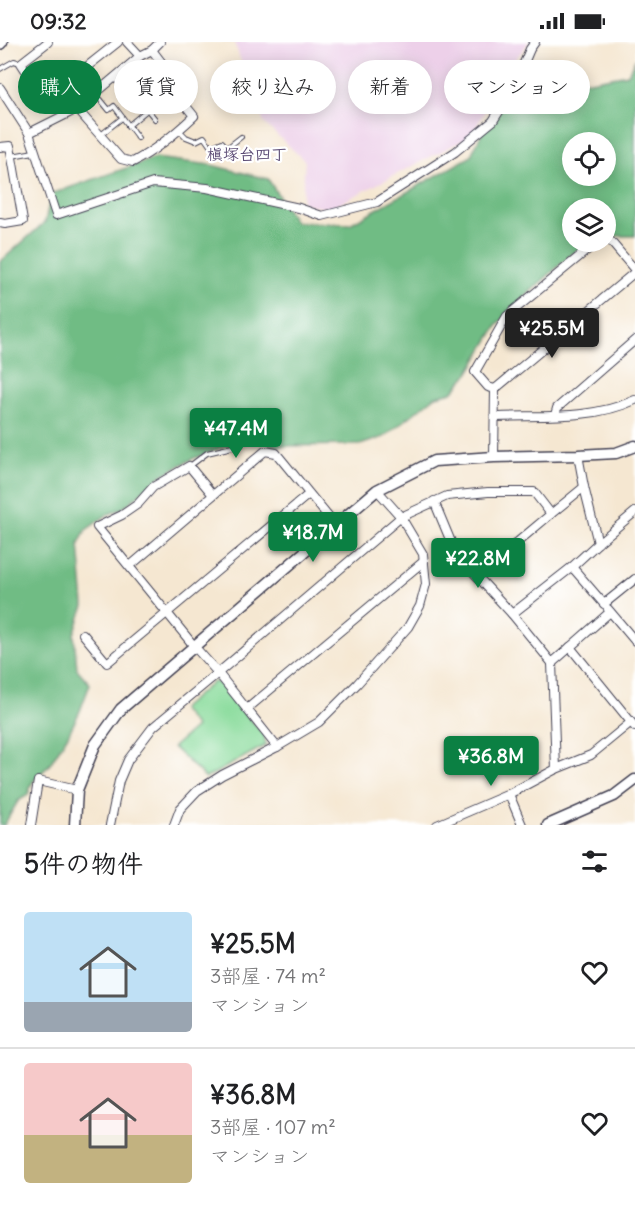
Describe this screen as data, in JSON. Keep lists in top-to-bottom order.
{
  "districts": ["槇塚台四丁"],
  "page": {
    "status": "09:32",
    "chip": [
      "購入",
      "賃貸",
      "絞り込み",
      "新着",
      "マンション"
    ],
    "price": [
      "¥25.5M",
      "¥47.4M",
      "¥18.7M",
      "¥22.8M",
      "¥36.8M"
    ],
    "heading": "5件の物件",
    "list": [
      {
        "name": "¥25.5M",
        "note": "3部屋 · 74 m² · マンション"
      },
      {
        "name": "¥36.8M",
        "note": "3部屋 · 107 m² · マンション"
      }
    ]
  }
}
